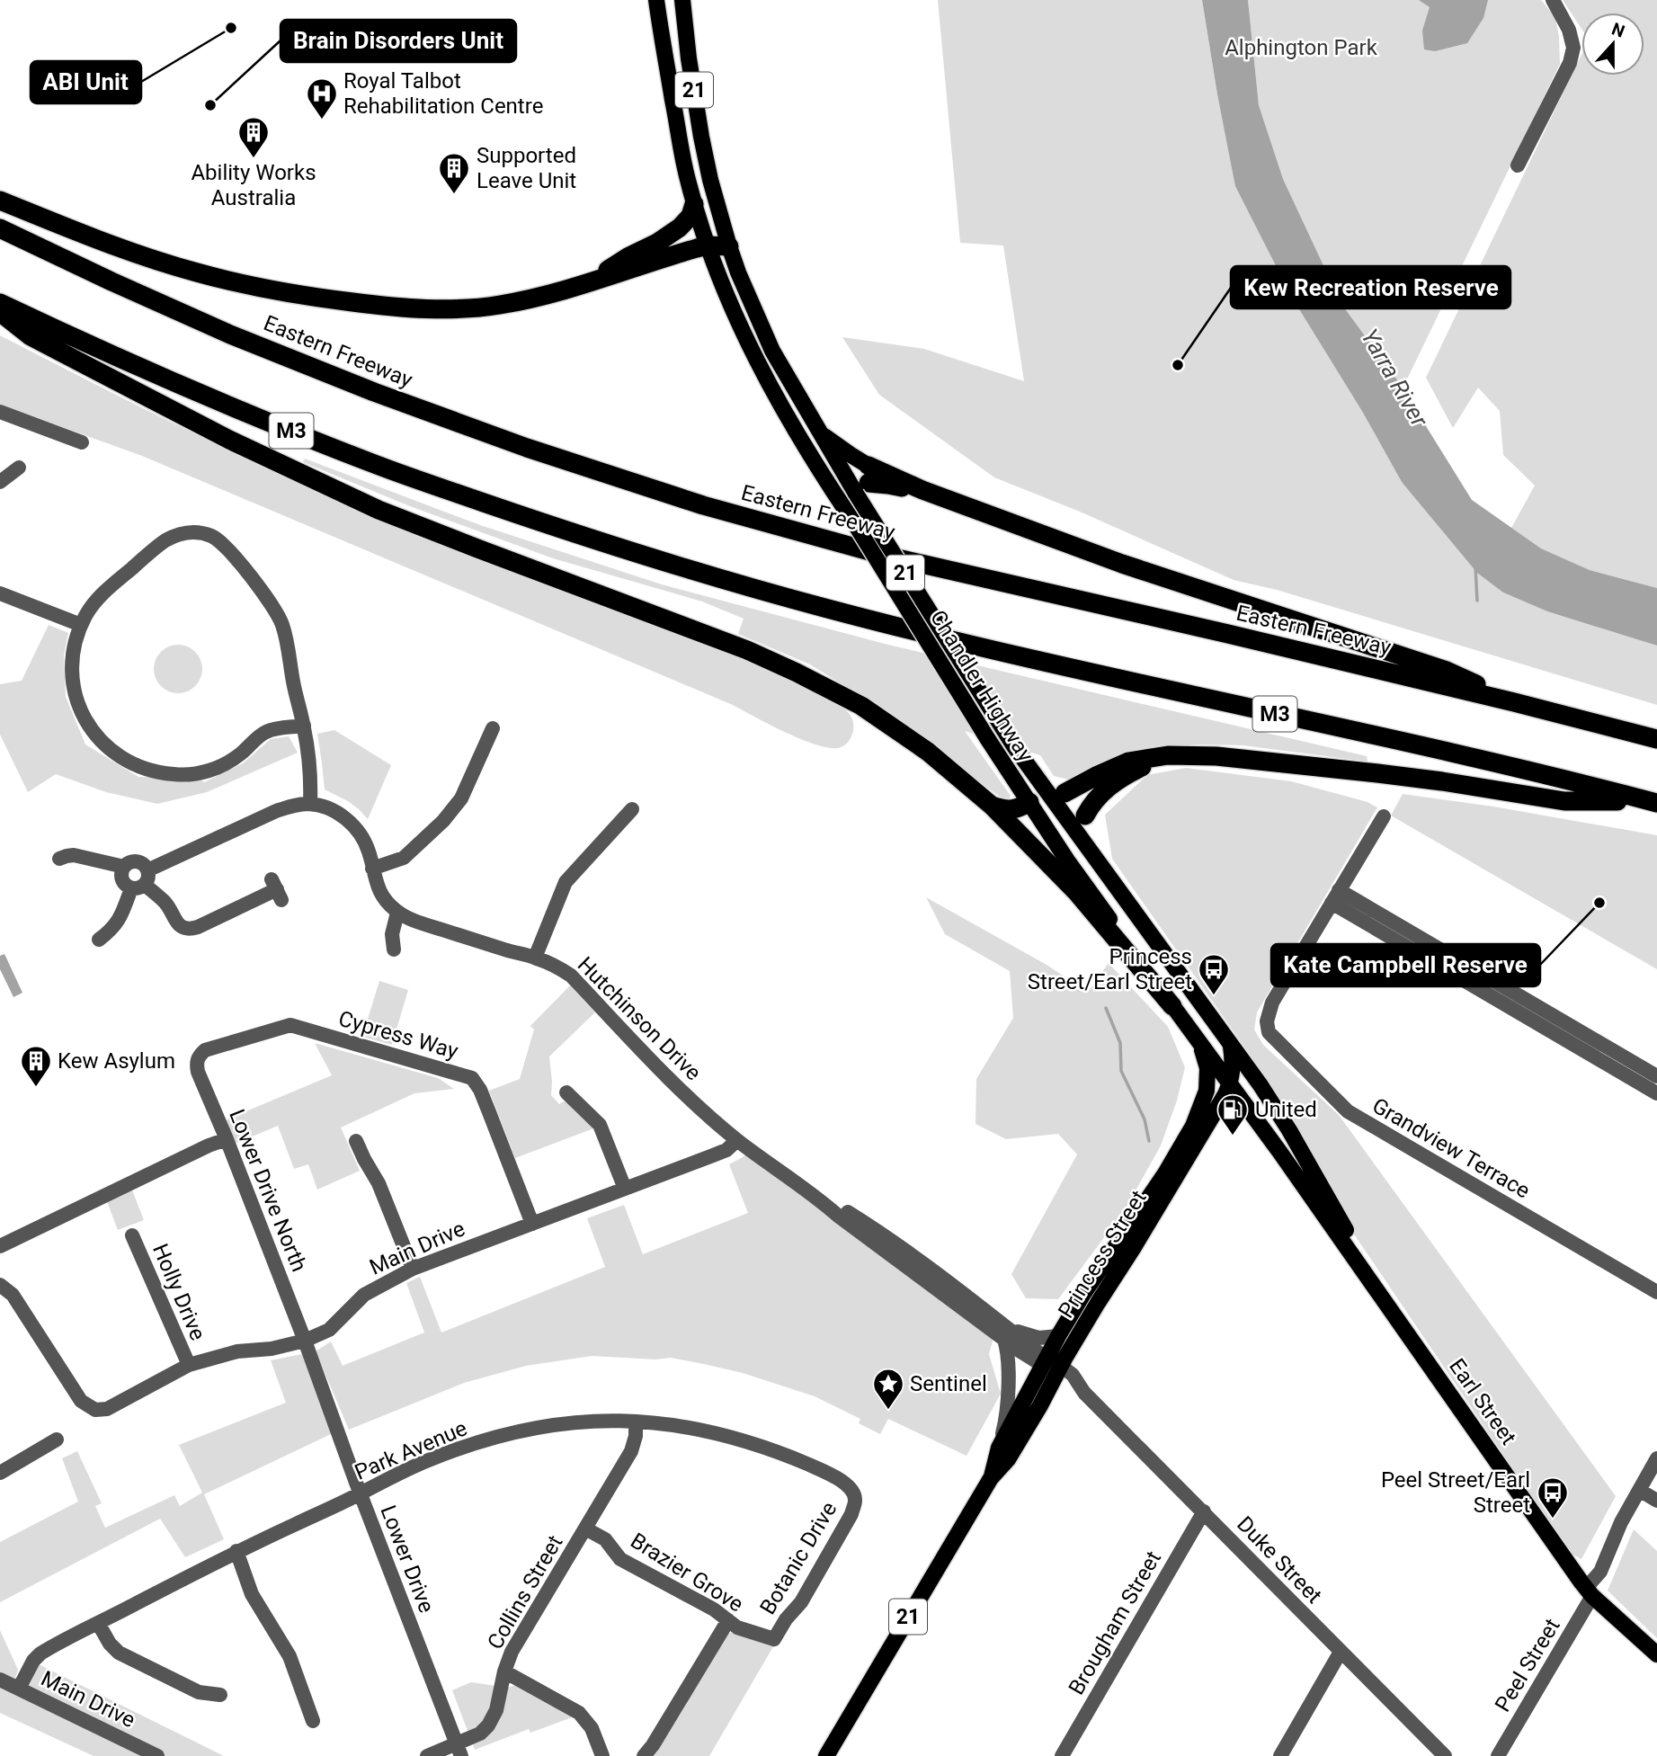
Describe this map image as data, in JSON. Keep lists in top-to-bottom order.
{
  "streets": {
    "highway": ["Eastern Freeway", "M3"],
    "main road": [
      "21",
      "Chandler Highway",
      "Princess Street",
      "Earl Street"
    ],
    "street": [
      "Hutchinson Drive",
      "Cypress Way",
      "Grandview Terrace",
      "Lower Drive North",
      "Main Drive",
      "Holly Drive",
      "Park Avenue",
      "Botanic Drive",
      "Lower Drive",
      "Duke Street",
      "Brazier Grove",
      "Collins Street",
      "Brougham Street",
      "Peel Street"
    ]
  },
  "crossings": [
    ["Chandler Highway", "Princess Street"],
    ["Chandler Highway", "Earl Street"],
    ["Hutchinson Drive", "Main Drive"],
    ["Hutchinson Drive", "Princess Street"],
    ["Cypress Way", "Lower Drive North"],
    ["Cypress Way", "Main Drive"],
    ["Lower Drive North", "Main Drive"],
    ["Lower Drive North", "Lower Drive"],
    ["Main Drive", "Holly Drive"],
    ["Main Drive", "Park Avenue"],
    ["Main Drive", "Lower Drive"],
    ["Princess Street", "Earl Street"],
    ["Princess Street", "Duke Street"],
    ["Earl Street", "Peel Street"],
    ["Park Avenue", "Botanic Drive"],
    ["Park Avenue", "Lower Drive"],
    ["Park Avenue", "Collins Street"],
    ["Botanic Drive", "Brazier Grove"],
    ["Lower Drive", "Collins Street"],
    ["Duke Street", "Brougham Street"],
    ["Brazier Grove", "Collins Street"]
  ],
  "water": ["Yarra River"],
  "parks": ["Alphington Park"],
  "places": {
    "other": [
      "ABI Unit",
      "Brain Disorders Unit",
      "Kew Recreation Reserve",
      "Kate Campbell Reserve"
    ],
    "hospital": ["Royal Talbot Rehabilitation Centre"],
    "building": ["Ability Works Australia", "Supported Leave Unit", "Kew Asylum"],
    "bus stop": ["Princess Street/Earl Street", "Peel Street/Earl Street"],
    "fuel station": ["United"],
    "place": ["Sentinel"]
  },
  "north": "top"
}
